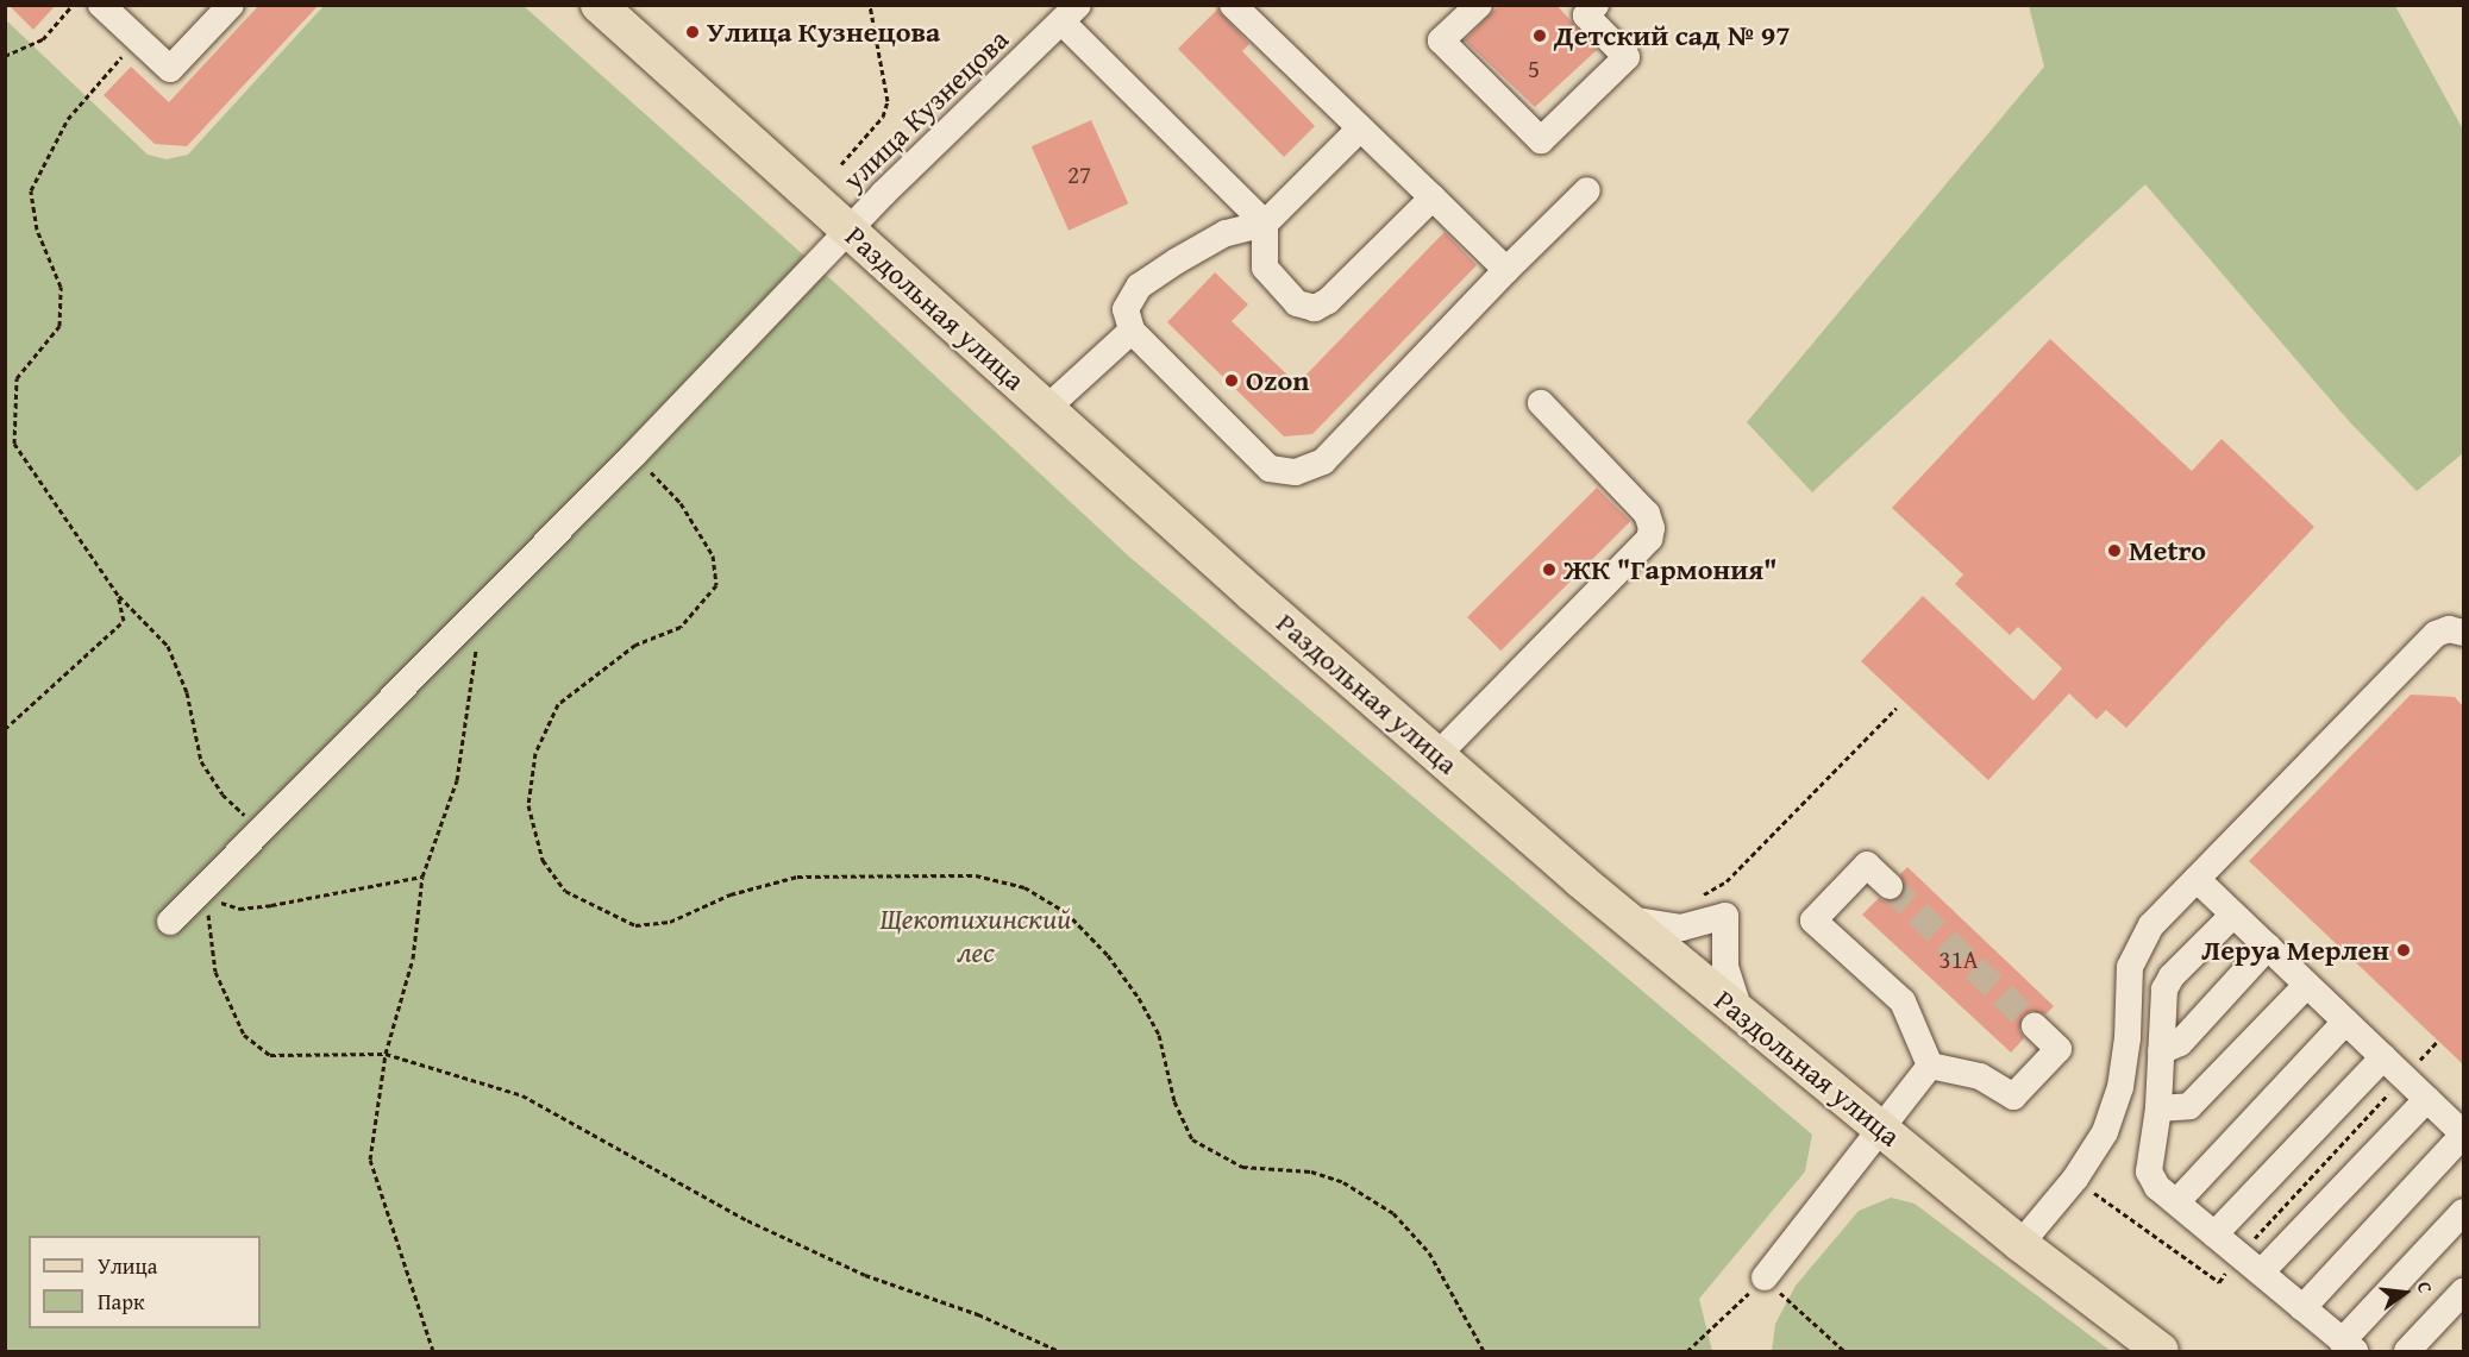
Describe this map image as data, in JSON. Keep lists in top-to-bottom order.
{
  "streets": {
    "main road": ["Раздольная улица"],
    "street": ["улица Кузнецова"]
  },
  "crossings": [
    ["улица Кузнецова", "Раздольная улица"]
  ],
  "parks": ["Щекотихинский лес"],
  "places": [
    "Улица Кузнецова",
    "Детский сад № 97",
    "Ozon",
    "Metro",
    "ЖК \"Гармония\"",
    "Леруа Мерлен"
  ],
  "house_numbers": ["5", "27", "31А"],
  "legend": ["Улица", "Парк"],
  "north": "right"
}
